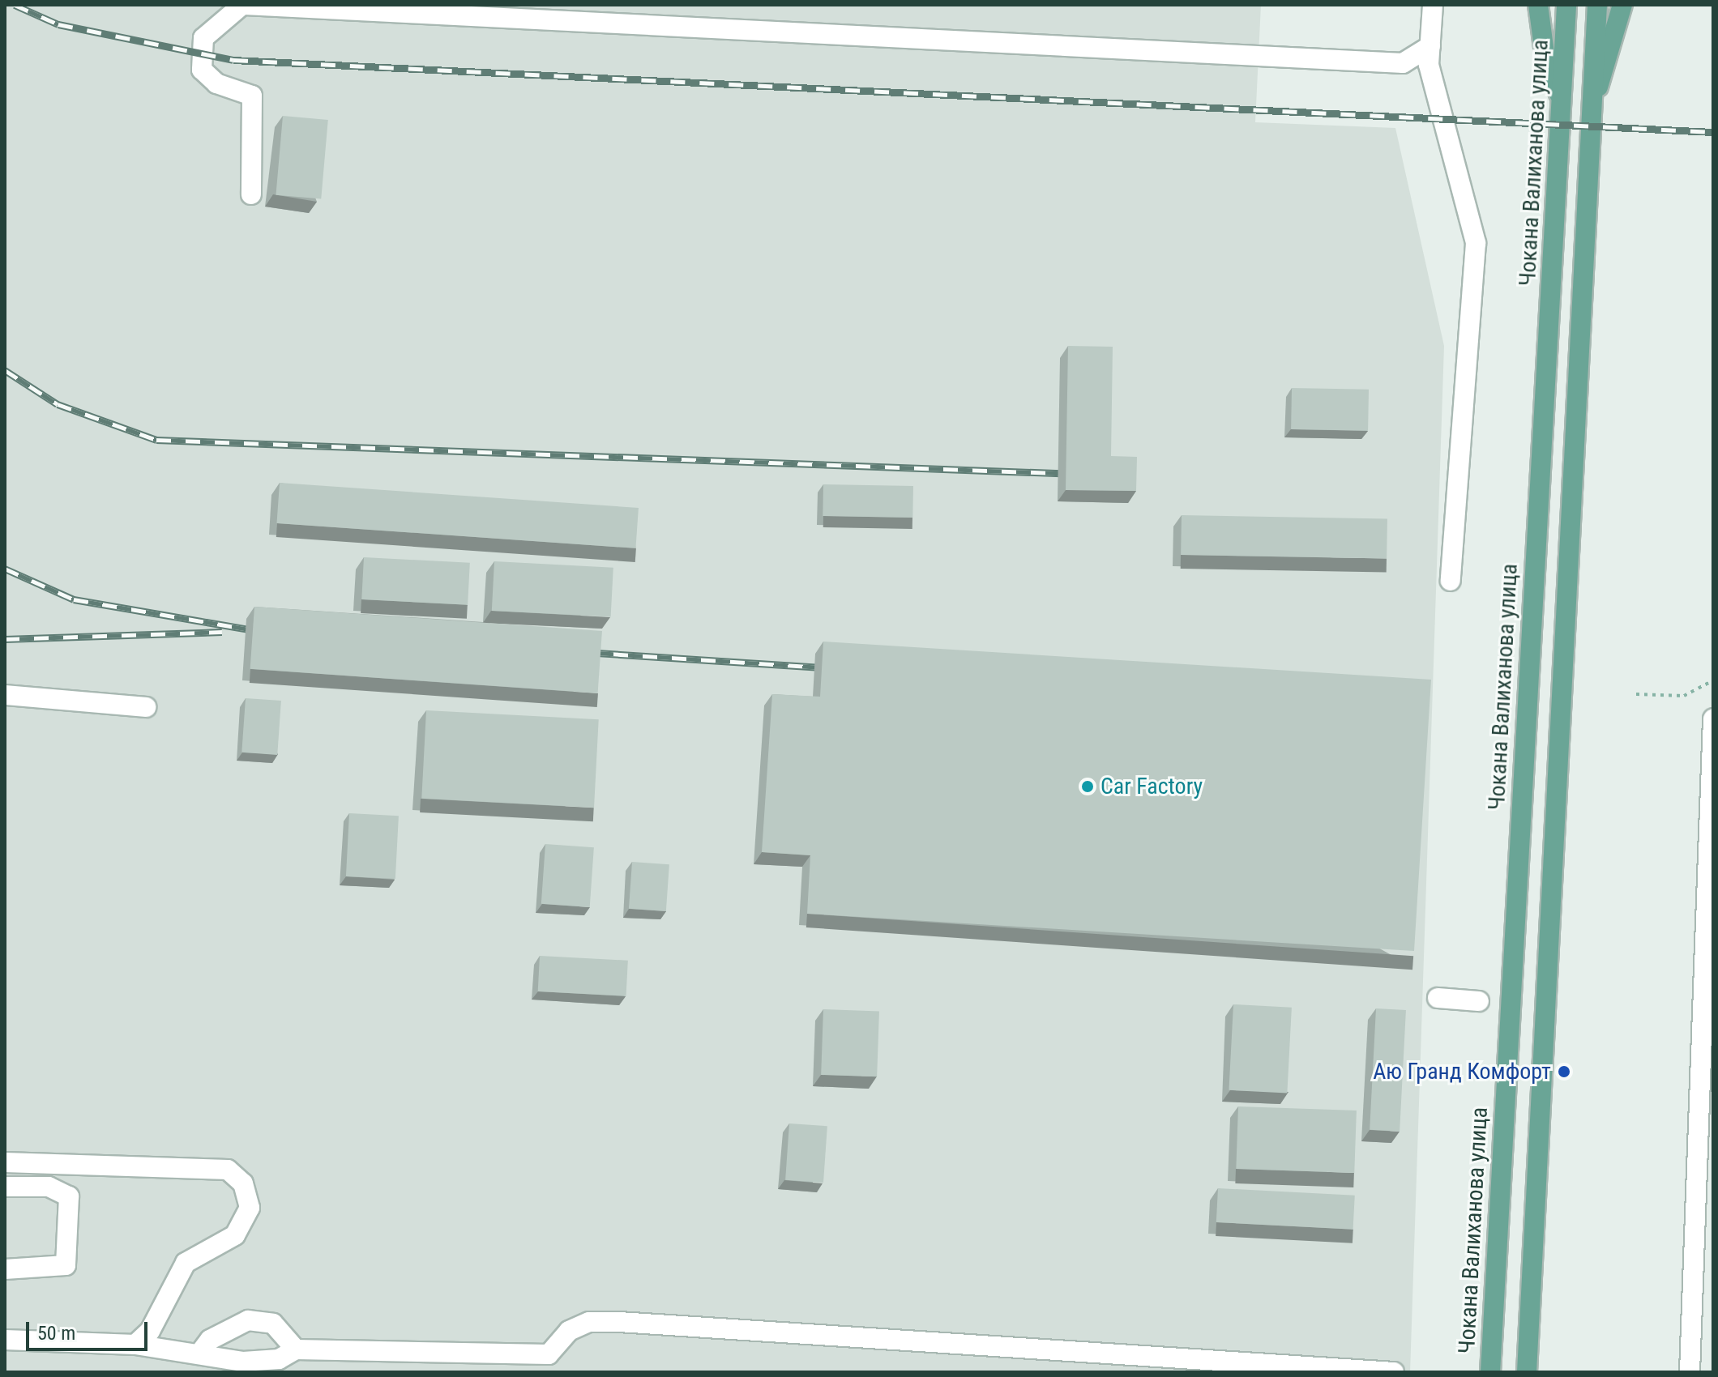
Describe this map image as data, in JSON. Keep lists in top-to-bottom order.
{
  "streets": {
    "main road": ["Чокана Валиханова улица"]
  },
  "places": ["Car Factory", "Аю Гранд Комфорт"],
  "scale_bar": "50 m"
}
